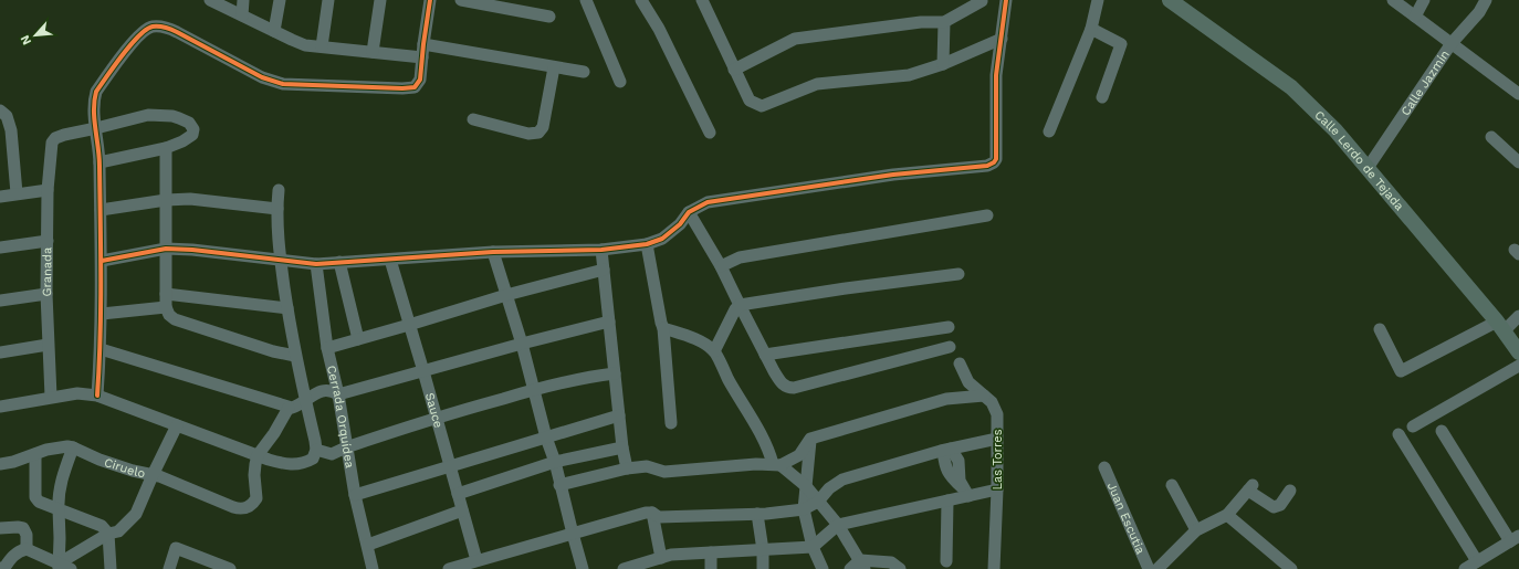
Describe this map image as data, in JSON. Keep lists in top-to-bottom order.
{
  "streets": {
    "main road": ["Calle Lerdo de Tejada"],
    "street": [
      "Calle Jazmín",
      "Granada",
      "Sauce",
      "Cerrada Orquídea",
      "Las Torres",
      "Ciruelo",
      "Juan Escutia"
    ]
  },
  "crossings": [
    ["Calle Jazmín", "Calle Lerdo de Tejada"]
  ],
  "north": "bottom left"
}
